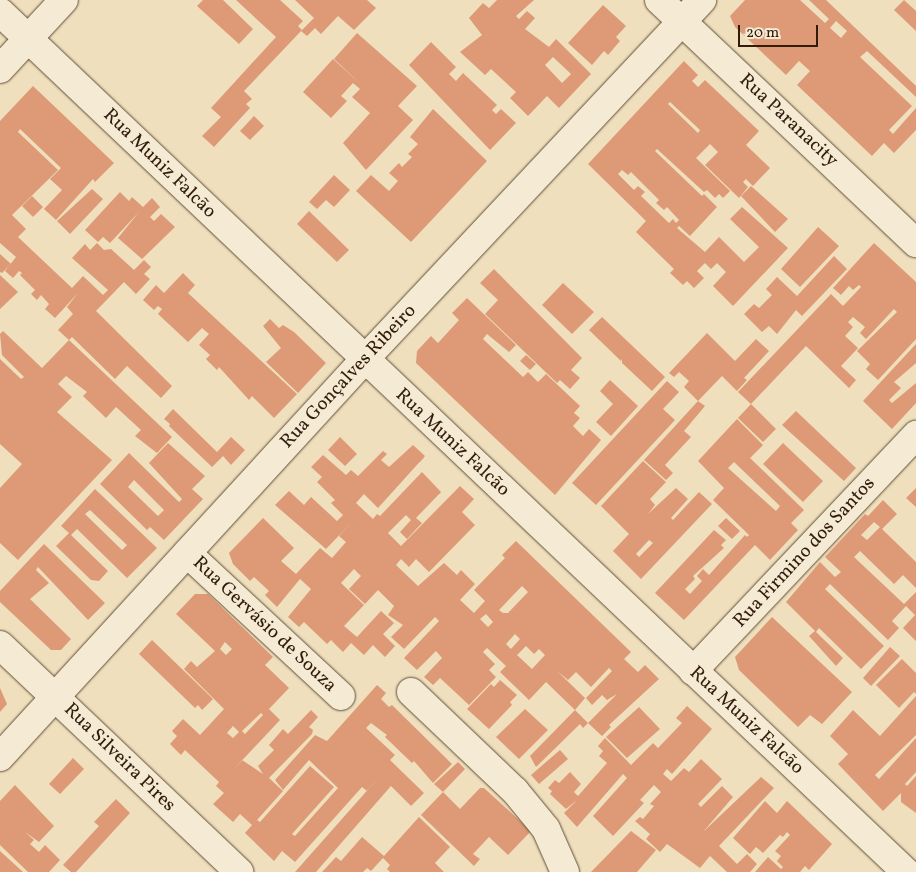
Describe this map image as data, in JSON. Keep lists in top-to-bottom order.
{
  "streets": {
    "street": [
      "Rua Paranacity",
      "Rua Muniz Falcão",
      "Rua Gonçalves Ribeiro",
      "Rua Firmino dos Santos",
      "Rua Gervásio de Souza",
      "Rua Silveira Pires"
    ]
  },
  "crossings": [
    ["Rua Paranacity", "Rua Gonçalves Ribeiro"],
    ["Rua Muniz Falcão", "Rua Gonçalves Ribeiro"],
    ["Rua Muniz Falcão", "Rua Firmino dos Santos"],
    ["Rua Gonçalves Ribeiro", "Rua Gervásio de Souza"],
    ["Rua Gonçalves Ribeiro", "Rua Silveira Pires"]
  ],
  "scale_bar": "20 m"
}
